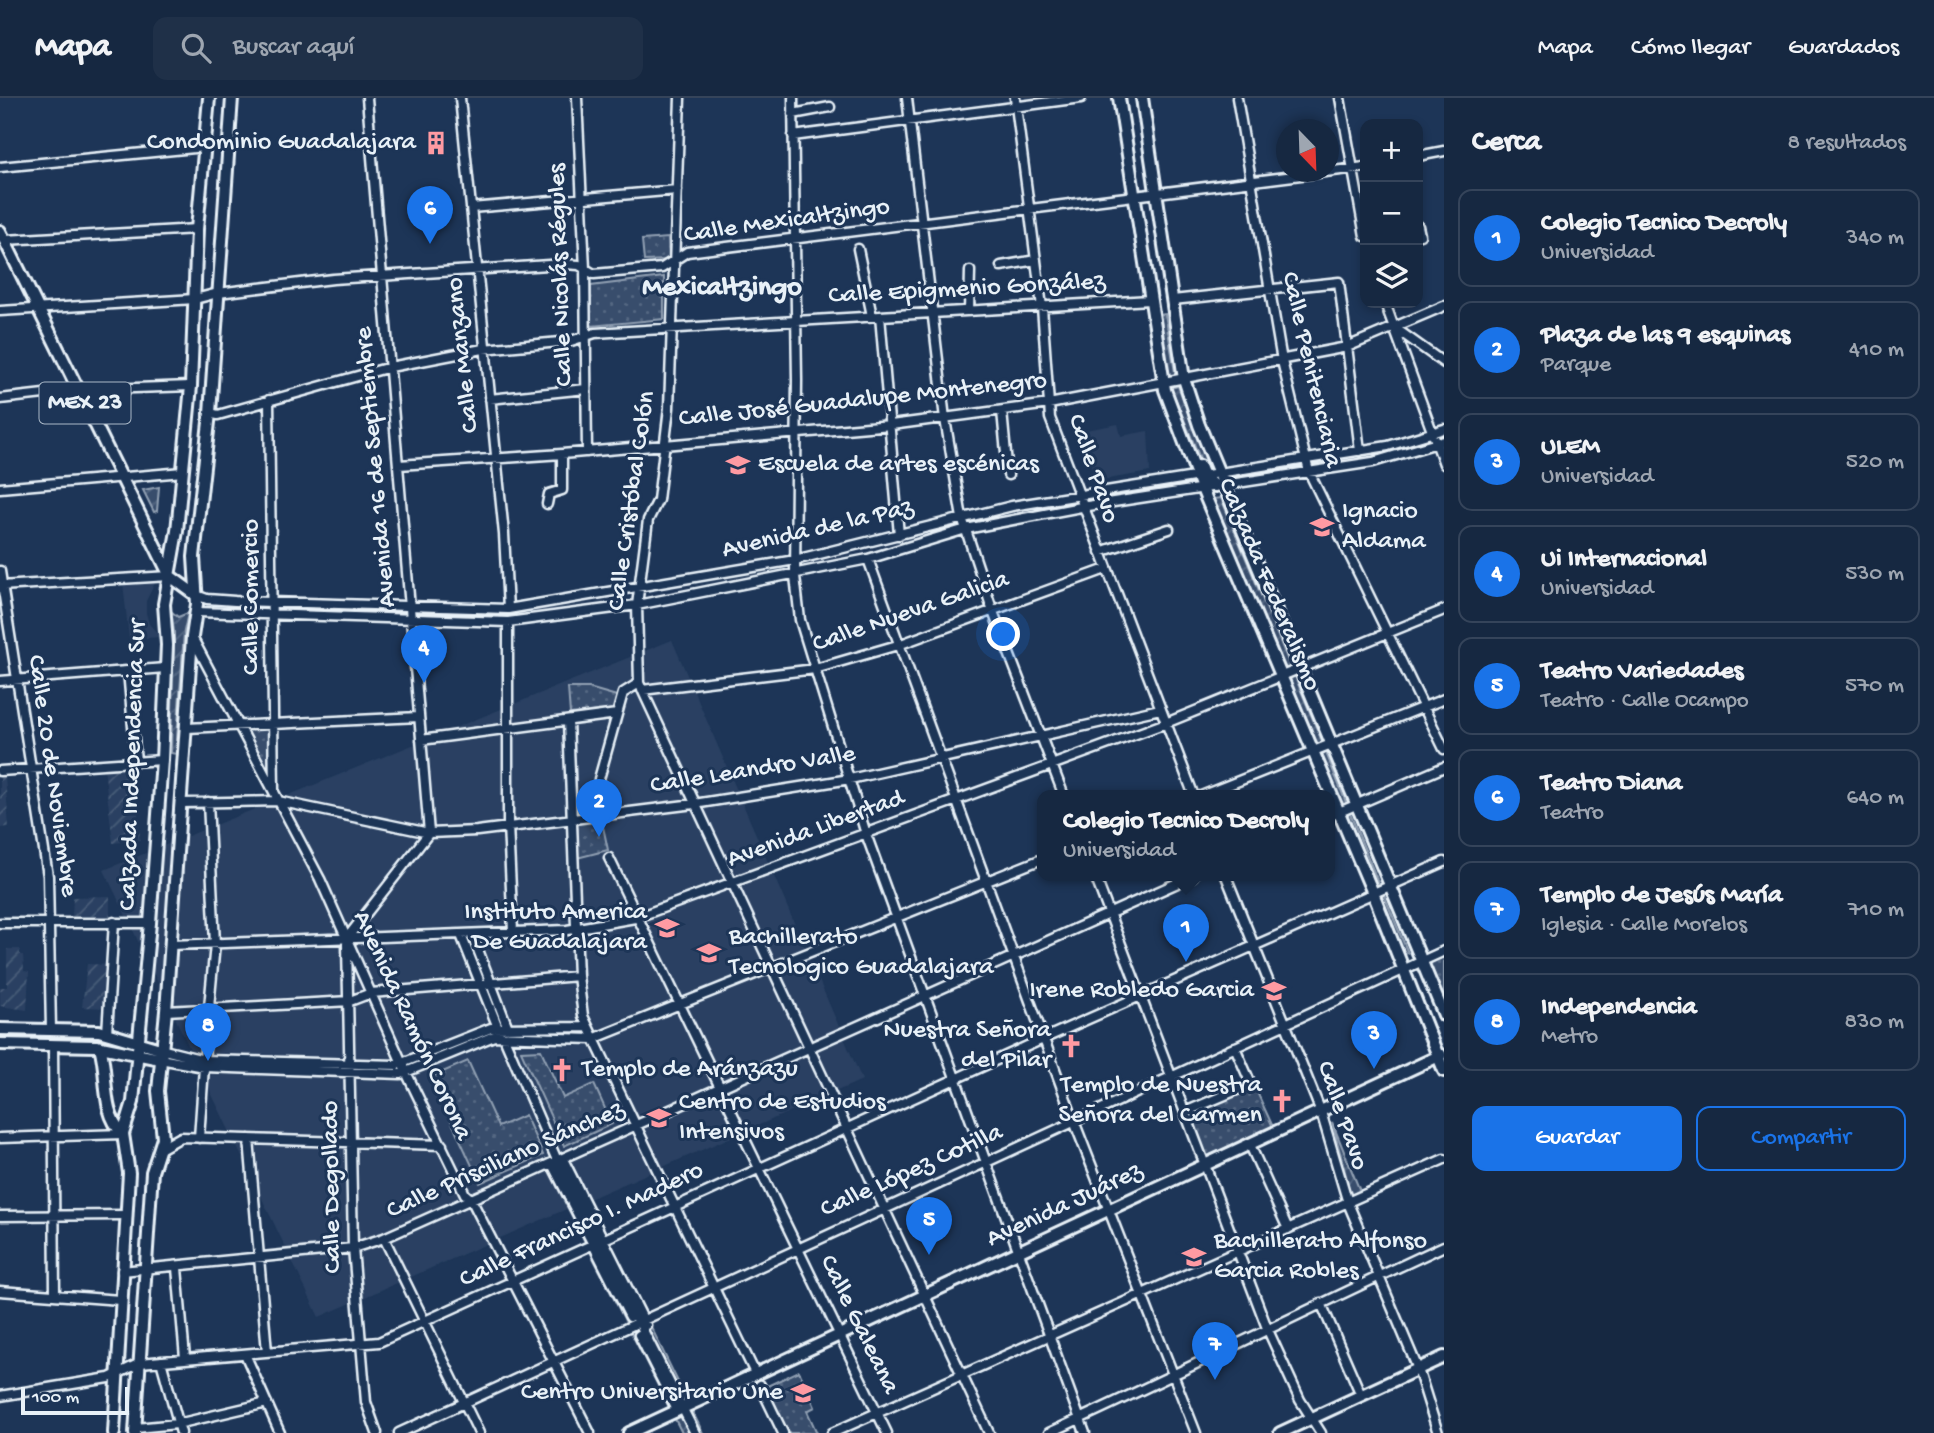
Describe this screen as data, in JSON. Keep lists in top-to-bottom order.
{
  "streets": {
    "main road": [
      "MEX 23",
      "Calzada Federalismo",
      "Calzada Independencia Sur",
      "Avenida Juárez"
    ],
    "street": [
      "Calle Mexicaltzingo",
      "Calle Nicolás Régules",
      "Calle Epigmenio González",
      "Calle Manzano",
      "Calle Penitenciaria",
      "Calle José Guadalupe Montenegro",
      "Avenida 16 de Septiembre",
      "Calle Pavo",
      "Calle Cristóbal Colón",
      "Avenida de la Paz",
      "Calle Comercio",
      "Calle Nueva Galicia",
      "Calle Leandro Valle",
      "Calle 20 de Noviembre",
      "Avenida Libertad",
      "Avenida Ramón Corona",
      "Calle Prisciliano Sánchez",
      "Calle López Cotilla",
      "Calle Degollado",
      "Calle Francisco I. Madero",
      "Calle Galeana"
    ]
  },
  "crossings": [
    ["Calle Mexicaltzingo", "Calle Nicolás Régules"],
    ["Calle Mexicaltzingo", "Calle Manzano"],
    ["Calle Mexicaltzingo", "Calle Penitenciaria"],
    ["Calle Mexicaltzingo", "MEX 23"],
    ["Calle Mexicaltzingo", "Avenida 16 de Septiembre"],
    ["Calle Mexicaltzingo", "Calle Pavo"],
    ["Calle Mexicaltzingo", "Calle Cristóbal Colón"],
    ["Calle Mexicaltzingo", "Calzada Federalismo"],
    ["Calle Mexicaltzingo", "Calzada Independencia Sur"],
    ["Calle Nicolás Régules", "Calle Epigmenio González"],
    ["Calle Nicolás Régules", "Calle José Guadalupe Montenegro"],
    ["Calle Epigmenio González", "Calle Manzano"],
    ["Calle Epigmenio González", "Avenida 16 de Septiembre"],
    ["Calle Epigmenio González", "Calle Pavo"],
    ["Calle Epigmenio González", "Calle Cristóbal Colón"],
    ["Calle Epigmenio González", "Calzada Federalismo"],
    ["Calle Epigmenio González", "Calle Comercio"],
    ["Calle Epigmenio González", "Calzada Independencia Sur"],
    ["Calle Manzano", "Calle José Guadalupe Montenegro"],
    ["Calle Manzano", "Avenida de la Paz"],
    ["Calle Penitenciaria", "Calle José Guadalupe Montenegro"],
    ["Calle Penitenciaria", "Avenida Libertad"],
    ["Calle José Guadalupe Montenegro", "Avenida 16 de Septiembre"],
    ["Calle José Guadalupe Montenegro", "Calle Pavo"],
    ["Calle José Guadalupe Montenegro", "Calle Cristóbal Colón"],
    ["Calle José Guadalupe Montenegro", "Calzada Federalismo"],
    ["MEX 23", "Calzada Independencia Sur"],
    ["Avenida 16 de Septiembre", "Avenida de la Paz"],
    ["Avenida 16 de Septiembre", "Calle Leandro Valle"],
    ["Calle Pavo", "Avenida de la Paz"],
    ["Calle Pavo", "Calle Nueva Galicia"],
    ["Calle Pavo", "Calle Leandro Valle"],
    ["Calle Pavo", "Avenida Libertad"],
    ["Calle Pavo", "Calle López Cotilla"],
    ["Calle Pavo", "Avenida Juárez"],
    ["Calle Pavo", "Calle Francisco I. Madero"],
    ["Calle Cristóbal Colón", "Avenida de la Paz"],
    ["Calle Cristóbal Colón", "Calle Nueva Galicia"],
    ["Avenida de la Paz", "Calzada Federalismo"],
    ["Avenida de la Paz", "Calle Comercio"],
    ["Avenida de la Paz", "Calzada Independencia Sur"],
    ["Calzada Federalismo", "Avenida Libertad"],
    ["Calzada Federalismo", "Calle López Cotilla"],
    ["Calzada Federalismo", "Avenida Juárez"],
    ["Calzada Federalismo", "Calle Francisco I. Madero"],
    ["Calle Comercio", "Calle Leandro Valle"],
    ["Calle Comercio", "Avenida Ramón Corona"],
    ["Calzada Independencia Sur", "Calle Leandro Valle"],
    ["Calzada Independencia Sur", "Avenida Libertad"],
    ["Calzada Independencia Sur", "Avenida Ramón Corona"],
    ["Calzada Independencia Sur", "Calle Prisciliano Sánchez"],
    ["Calzada Independencia Sur", "Calle Francisco I. Madero"],
    ["Calle Leandro Valle", "Avenida Ramón Corona"],
    ["Avenida Libertad", "Avenida Ramón Corona"],
    ["Avenida Libertad", "Calle Degollado"],
    ["Avenida Libertad", "Calle Galeana"],
    ["Avenida Ramón Corona", "Calle Prisciliano Sánchez"],
    ["Avenida Ramón Corona", "Calle López Cotilla"],
    ["Avenida Ramón Corona", "Calle Degollado"],
    ["Avenida Ramón Corona", "Calle Francisco I. Madero"],
    ["Calle Prisciliano Sánchez", "Calle Degollado"],
    ["Calle Prisciliano Sánchez", "Calle Galeana"],
    ["Calle López Cotilla", "Calle Galeana"],
    ["Calle Degollado", "Calle Francisco I. Madero"],
    ["Avenida Juárez", "Calle Galeana"],
    ["Calle Francisco I. Madero", "Calle Galeana"]
  ],
  "districts": ["Mexicaltzingo"],
  "places": {
    "building": ["Condominio Guadalajara"],
    "school or university": [
      "Escuela de artes escénicas",
      "Ignacio Aldama",
      "Instituto America De Guadalajara",
      "Bachillerato Tecnologico Guadalajara",
      "Irene Robledo Garcia",
      "Centro de Estudios Intensivos",
      "Bachillerato Alfonso Garcia Robles",
      "Centro Universitario Une"
    ],
    "church": ["Nuestra Señora del Pilar", "Templo de Aránzazu", "Templo de Nuestra Señora del Carmen"]
  },
  "scale_bar": "100 m",
  "north": "bottom right",
  "page": {
    "header": "Mapa",
    "search": "Buscar aquí",
    "nav": ["Mapa", "Cómo llegar", "Guardados"],
    "heading": ["Cerca", "8 resultados"],
    "map_buttons": ["+", "−"],
    "pins": [
      "6",
      "4",
      "2",
      "1",
      "8",
      "3",
      "5",
      "7"
    ],
    "list": [
      {
        "mark": "1",
        "name": "Colegio Tecnico Decroly",
        "note": "Universidad",
        "value": "340 m"
      },
      {
        "mark": "2",
        "name": "Plaza de las 9 esquinas",
        "note": "Parque",
        "value": "410 m"
      },
      {
        "mark": "3",
        "name": "ULEM",
        "note": "Universidad",
        "value": "520 m"
      },
      {
        "mark": "4",
        "name": "Ui Internacional",
        "note": "Universidad",
        "value": "530 m"
      },
      {
        "mark": "5",
        "name": "Teatro Variedades",
        "note": "Teatro · Calle Ocampo",
        "value": "570 m"
      },
      {
        "mark": "6",
        "name": "Teatro Diana",
        "note": "Teatro",
        "value": "640 m"
      },
      {
        "mark": "7",
        "name": "Templo de Jesús María",
        "note": "Iglesia · Calle Morelos",
        "value": "710 m"
      },
      {
        "mark": "8",
        "name": "Independencia",
        "note": "Metro",
        "value": "830 m"
      }
    ],
    "popup": ["Colegio Tecnico Decroly", "Universidad"],
    "buttons": ["Guardar", "Compartir"],
    "scale": "100 m"
  }
}
